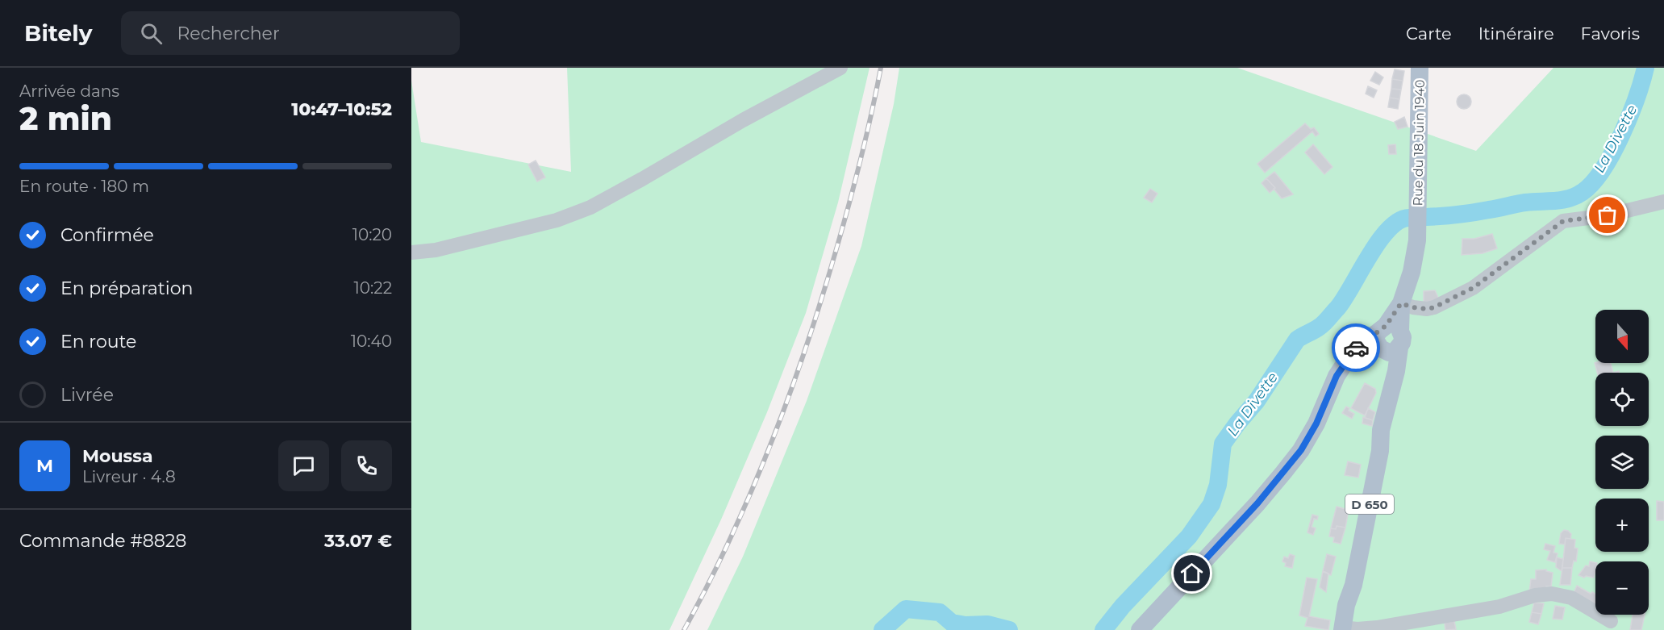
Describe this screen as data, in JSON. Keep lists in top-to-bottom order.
{
  "streets": {
    "main road": ["Rue du 18 Juin 1940", "D 650"]
  },
  "crossings": [
    ["Rue du 18 Juin 1940", "D 650"]
  ],
  "water": ["La Divette"],
  "north": "bottom",
  "page": {
    "header": "Bitely",
    "search": "Rechercher",
    "nav": ["Carte", "Itinéraire", "Favoris"],
    "heading": ["2 min", "Arrivée dans", "10:47–10:52"],
    "panel": [
      "Moussa",
      "Livreur · 4.8",
      "Commande #8828",
      "33.07 €"
    ],
    "bar": "En route · 180 m",
    "list": [
      ["Confirmée", "10:20"],
      ["En préparation", "10:22"],
      ["En route", "10:40"],
      "Livrée"
    ],
    "map_buttons": ["+", "−"],
    "round": "M"
  }
}
